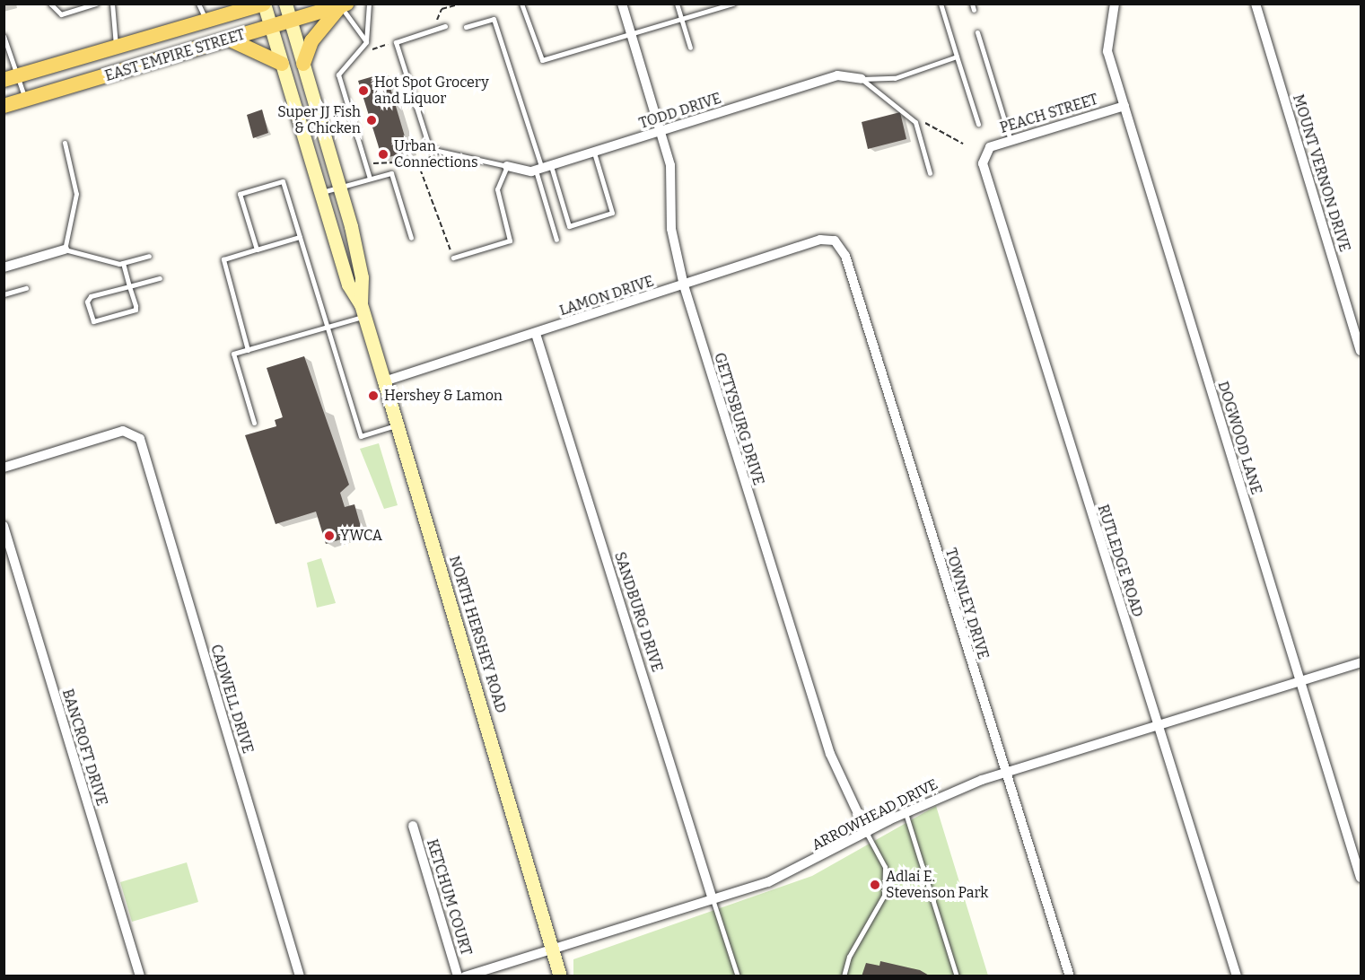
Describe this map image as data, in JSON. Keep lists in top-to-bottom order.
{
  "streets": {
    "main road": ["EAST EMPIRE STREET", "NORTH HERSHEY ROAD"],
    "street": [
      "TODD DRIVE",
      "PEACH STREET",
      "MOUNT VERNON DRIVE",
      "LAMON DRIVE",
      "GETTYSBURG DRIVE",
      "DOGWOOD LANE",
      "RUTLEDGE ROAD",
      "TOWNLEY DRIVE",
      "SANDBURG DRIVE",
      "CADWELL DRIVE",
      "BANCROFT DRIVE",
      "ARROWHEAD DRIVE",
      "KETCHUM COURT"
    ]
  },
  "crossings": [
    ["EAST EMPIRE STREET", "NORTH HERSHEY ROAD"],
    ["TODD DRIVE", "GETTYSBURG DRIVE"],
    ["PEACH STREET", "DOGWOOD LANE"],
    ["PEACH STREET", "RUTLEDGE ROAD"],
    ["LAMON DRIVE", "GETTYSBURG DRIVE"],
    ["LAMON DRIVE", "TOWNLEY DRIVE"],
    ["LAMON DRIVE", "SANDBURG DRIVE"],
    ["LAMON DRIVE", "NORTH HERSHEY ROAD"],
    ["GETTYSBURG DRIVE", "ARROWHEAD DRIVE"],
    ["DOGWOOD LANE", "ARROWHEAD DRIVE"],
    ["RUTLEDGE ROAD", "ARROWHEAD DRIVE"],
    ["TOWNLEY DRIVE", "ARROWHEAD DRIVE"],
    ["SANDBURG DRIVE", "ARROWHEAD DRIVE"],
    ["NORTH HERSHEY ROAD", "ARROWHEAD DRIVE"]
  ],
  "places": [
    "Hot Spot Grocery and Liquor",
    "Super JJ Fish & Chicken",
    "Urban Connections",
    "Hershey & Lamon",
    "YWCA",
    "Adlai E. Stevenson Park"
  ]
}
